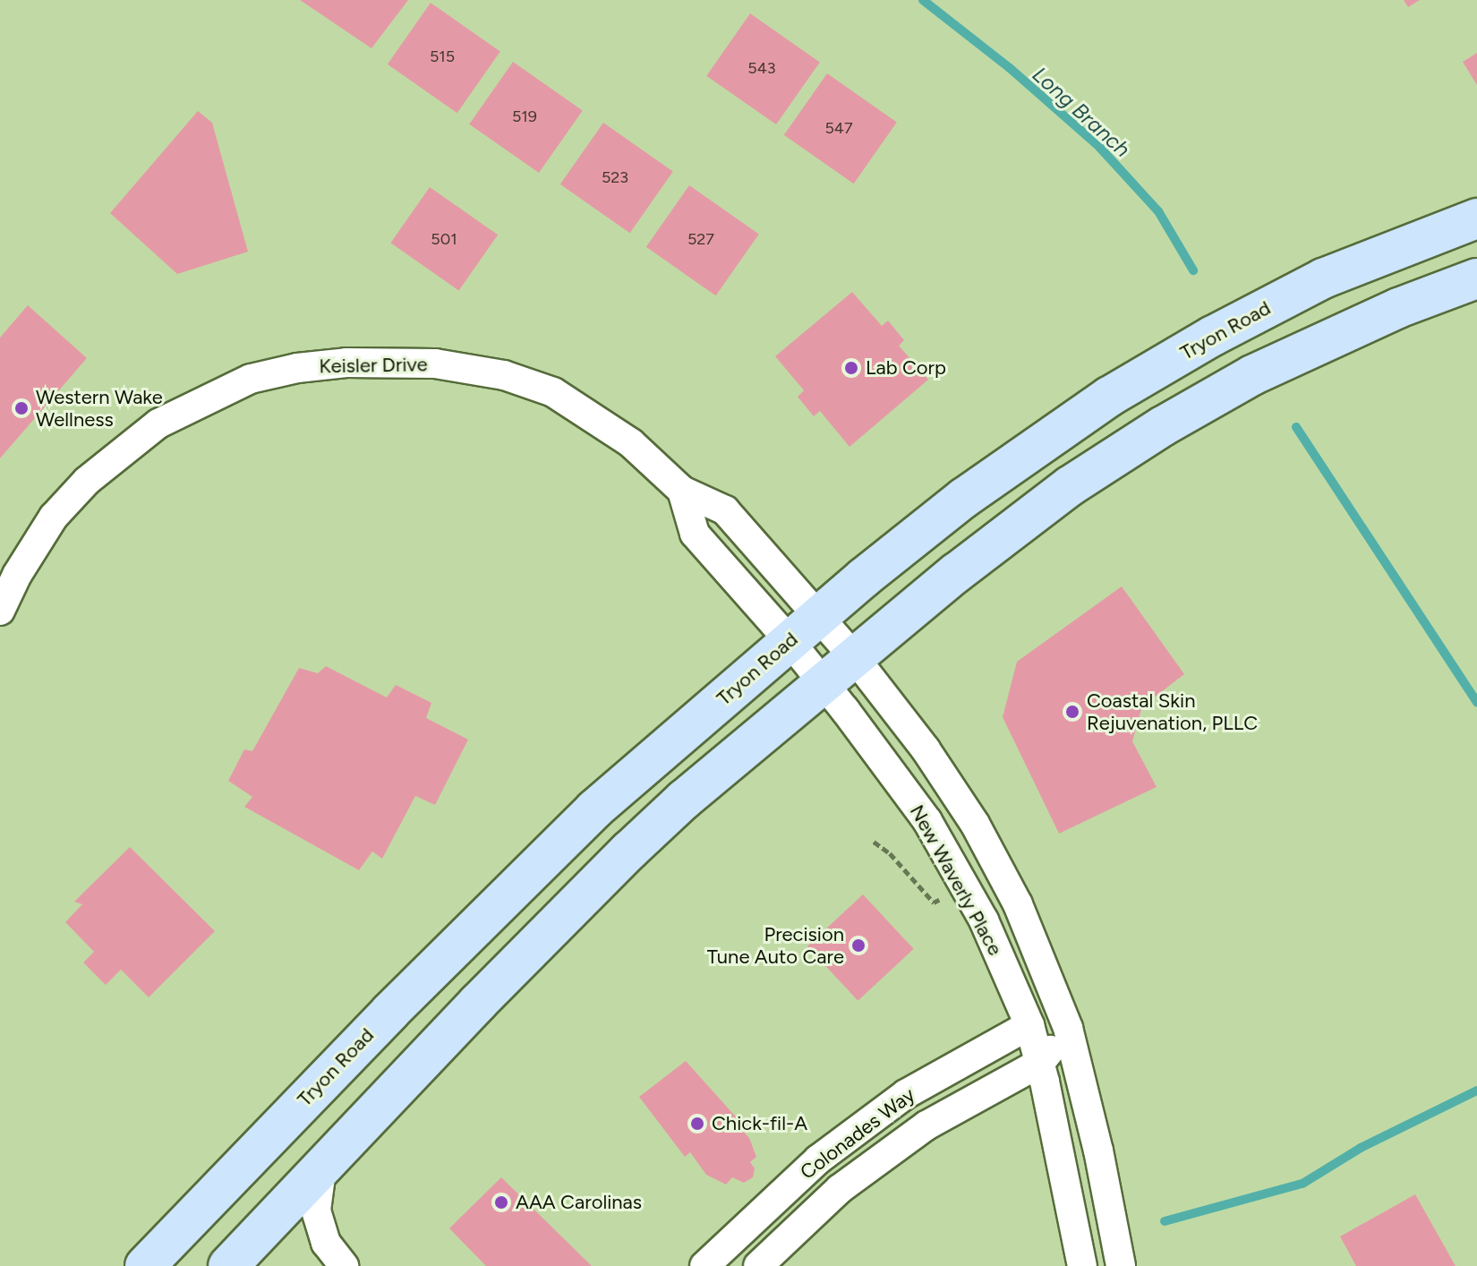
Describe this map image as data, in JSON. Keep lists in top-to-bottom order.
{
  "streets": {
    "main road": ["Tryon Road"],
    "street": ["Keisler Drive", "New Waverly Place", "Colonades Way"]
  },
  "crossings": [
    ["Tryon Road", "Keisler Drive"],
    ["Tryon Road", "New Waverly Place"],
    ["Keisler Drive", "New Waverly Place"],
    ["New Waverly Place", "Colonades Way"]
  ],
  "water": ["Long Branch"],
  "places": [
    "Lab Corp",
    "Western Wake Wellness",
    "Coastal Skin Rejuvenation, PLLC",
    "Precision Tune Auto Care",
    "Chick-fil-A",
    "AAA Carolinas"
  ],
  "house_numbers": [
    "515",
    "543",
    "519",
    "547",
    "523",
    "501",
    "527"
  ]
}
